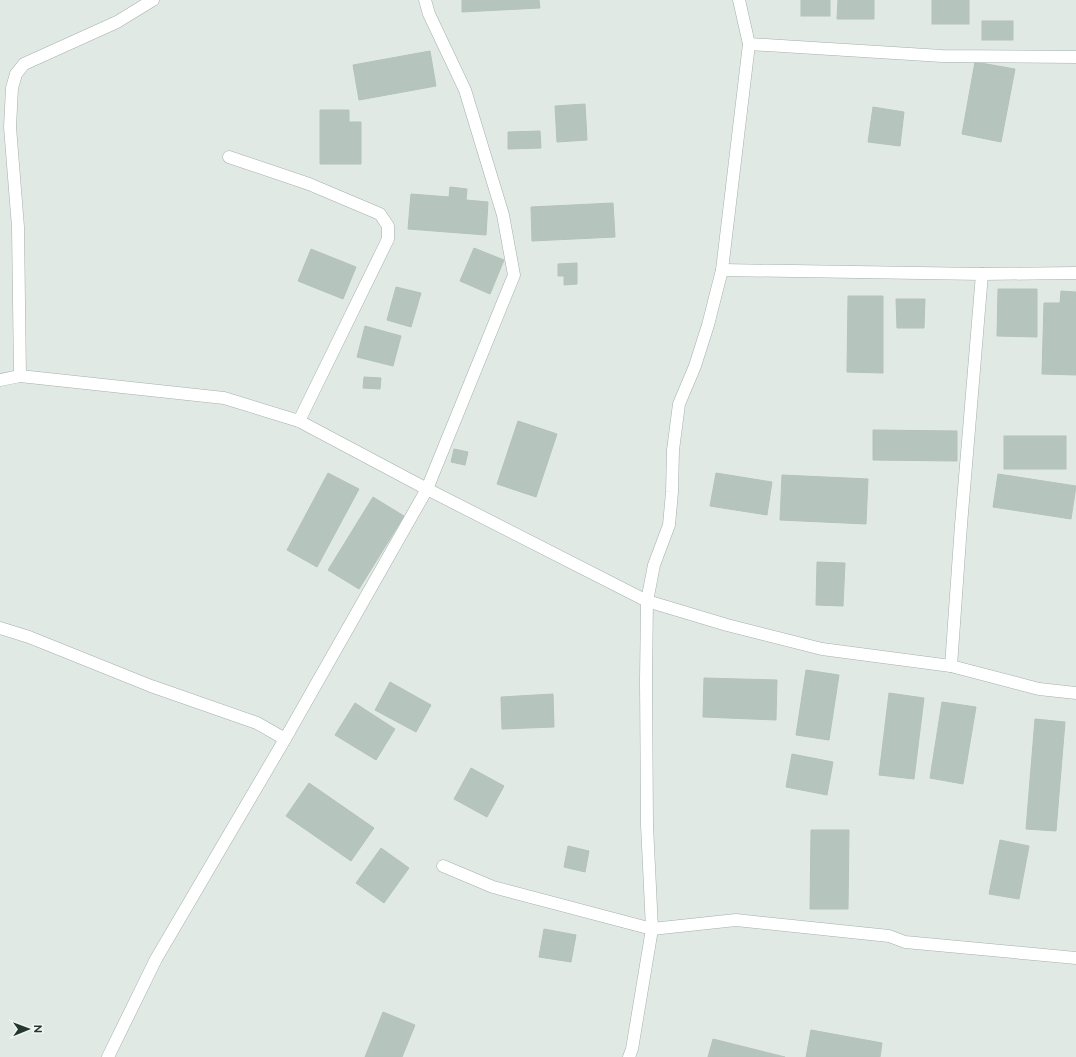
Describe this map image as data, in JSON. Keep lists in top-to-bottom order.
{
  "north": "right"
}
